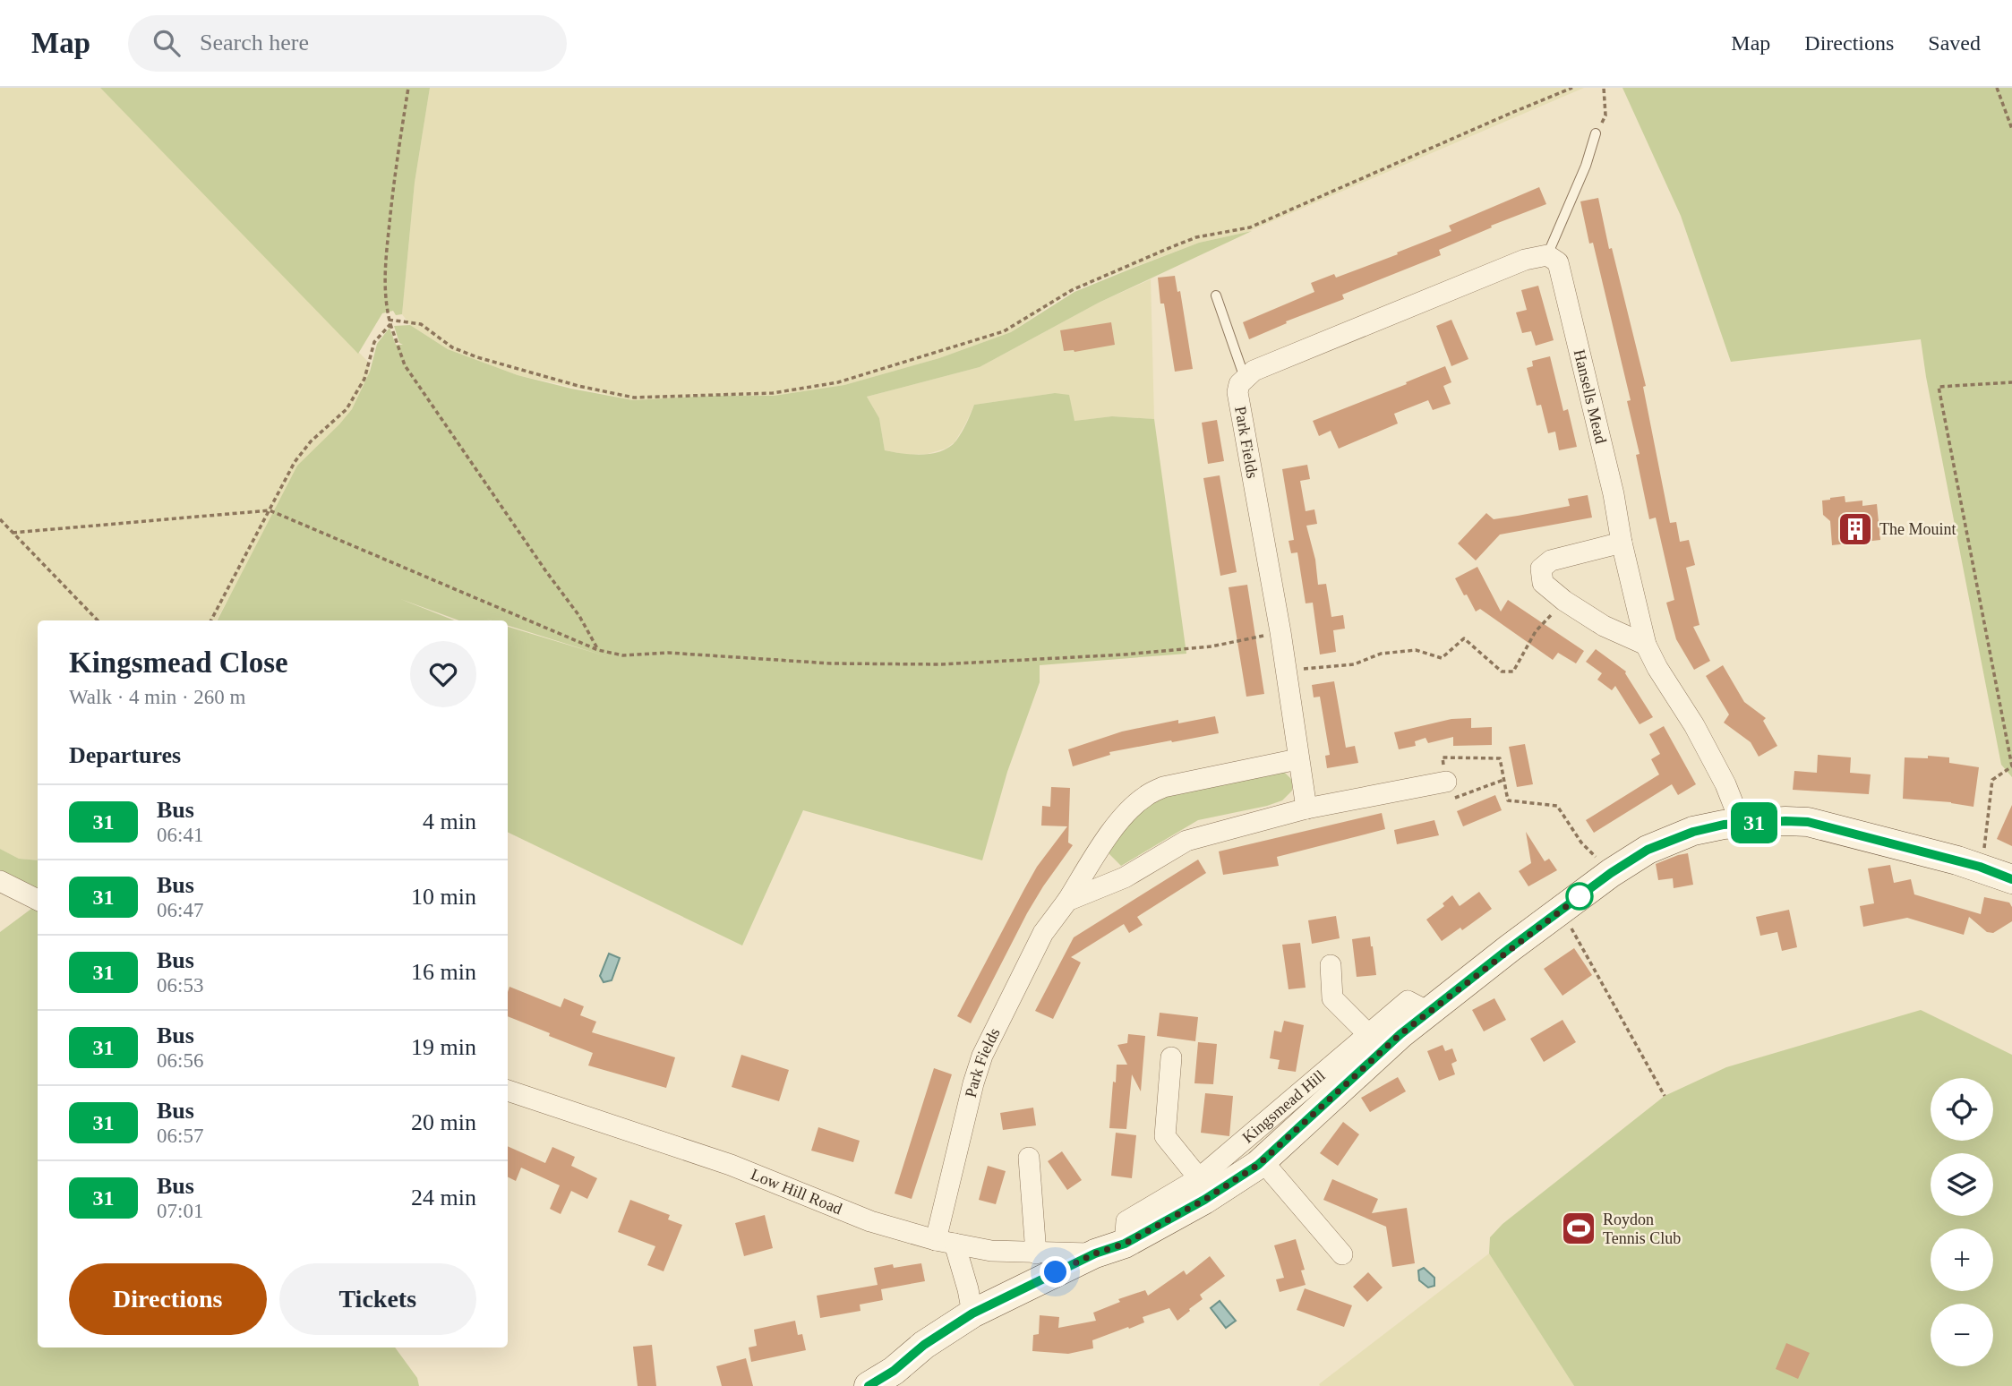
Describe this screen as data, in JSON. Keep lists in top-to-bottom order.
{
  "streets": {
    "street": [
      "Hansells Mead",
      "Park Fields",
      "Kingsmead Hill",
      "Low Hill Road"
    ]
  },
  "crossings": [
    ["Park Fields", "Low Hill Road"]
  ],
  "places": {
    "building": ["The Mouint"],
    "sports": ["Roydon Tennis Club"]
  },
  "lines": ["bus line 31"],
  "page": {
    "header": "Map",
    "search": "Search here",
    "nav": ["Map", "Directions", "Saved"],
    "on_map": "31",
    "heading": [
      ["Kingsmead Close", "Walk · 4 min · 260 m"],
      "Departures"
    ],
    "list": [
      {
        "mark": "31",
        "name": "Bus",
        "note": "06:41",
        "value": "4 min"
      },
      {
        "mark": "31",
        "name": "Bus",
        "note": "06:47",
        "value": "10 min"
      },
      {
        "mark": "31",
        "name": "Bus",
        "note": "06:53",
        "value": "16 min"
      },
      {
        "mark": "31",
        "name": "Bus",
        "note": "06:56",
        "value": "19 min"
      },
      {
        "mark": "31",
        "name": "Bus",
        "note": "06:57",
        "value": "20 min"
      },
      {
        "mark": "31",
        "name": "Bus",
        "note": "07:01",
        "value": "24 min"
      }
    ],
    "map_buttons": ["+", "−"],
    "buttons": ["Directions", "Tickets"]
  }
}
